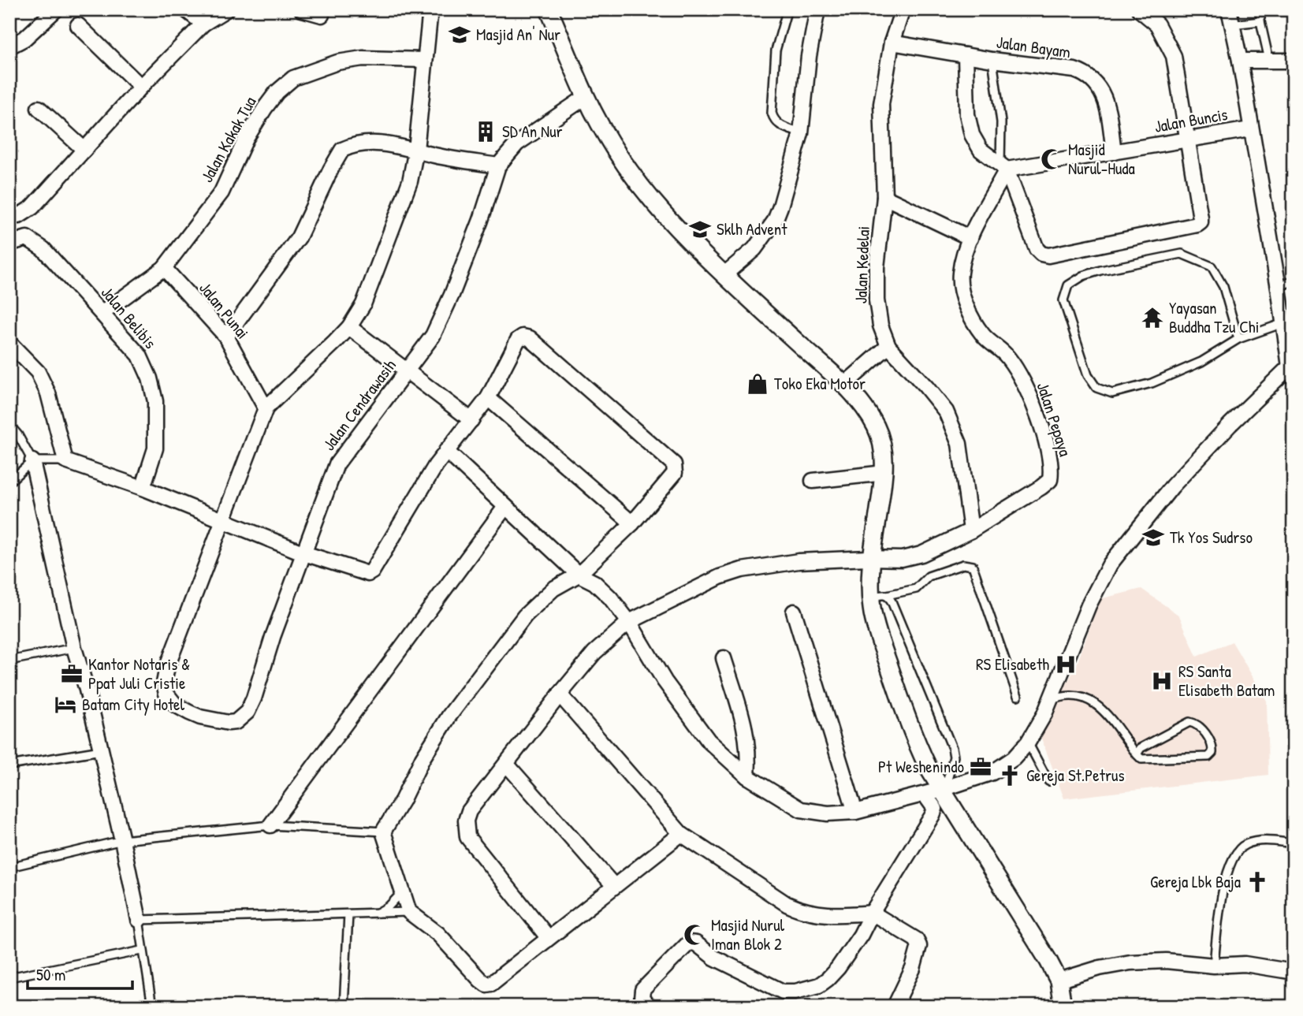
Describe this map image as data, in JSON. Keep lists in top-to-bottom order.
{
  "streets": {
    "street": [
      "Jalan Bayam",
      "Jalan Buncis",
      "Jalan Kakak Tua",
      "Jalan Kedelai",
      "Jalan Punai",
      "Jalan Belibis",
      "Jalan Cendrawasih",
      "Jalan Pepaya"
    ]
  },
  "crossings": [
    ["Jalan Bayam", "Jalan Buncis"],
    ["Jalan Bayam", "Jalan Kedelai"],
    ["Jalan Buncis", "Jalan Pepaya"],
    ["Jalan Kakak Tua", "Jalan Punai"],
    ["Jalan Kakak Tua", "Jalan Belibis"],
    ["Jalan Kedelai", "Jalan Pepaya"]
  ],
  "places": {
    "school or university": ["Masjid An' Nur", "Sklh Advent", "Tk Yos Sudrso"],
    "building": ["SD An Nur"],
    "mosque": ["Masjid Nurul-Huda", "Masjid Nurul Iman Blok 2"],
    "temple": ["Yayasan Buddha Tzu Chi"],
    "shop": ["Toko Eka Motor"],
    "hospital": ["RS Elisabeth", "RS Santa Elisabeth Batam"],
    "office": ["Kantor Notaris & Ppat Juli Cristie", "Pt Weshenindo"],
    "hotel": ["Batam City Hotel"],
    "church": ["Gereja St.Petrus", "Gereja Lbk Baja"]
  },
  "scale_bar": "50 m"
}
